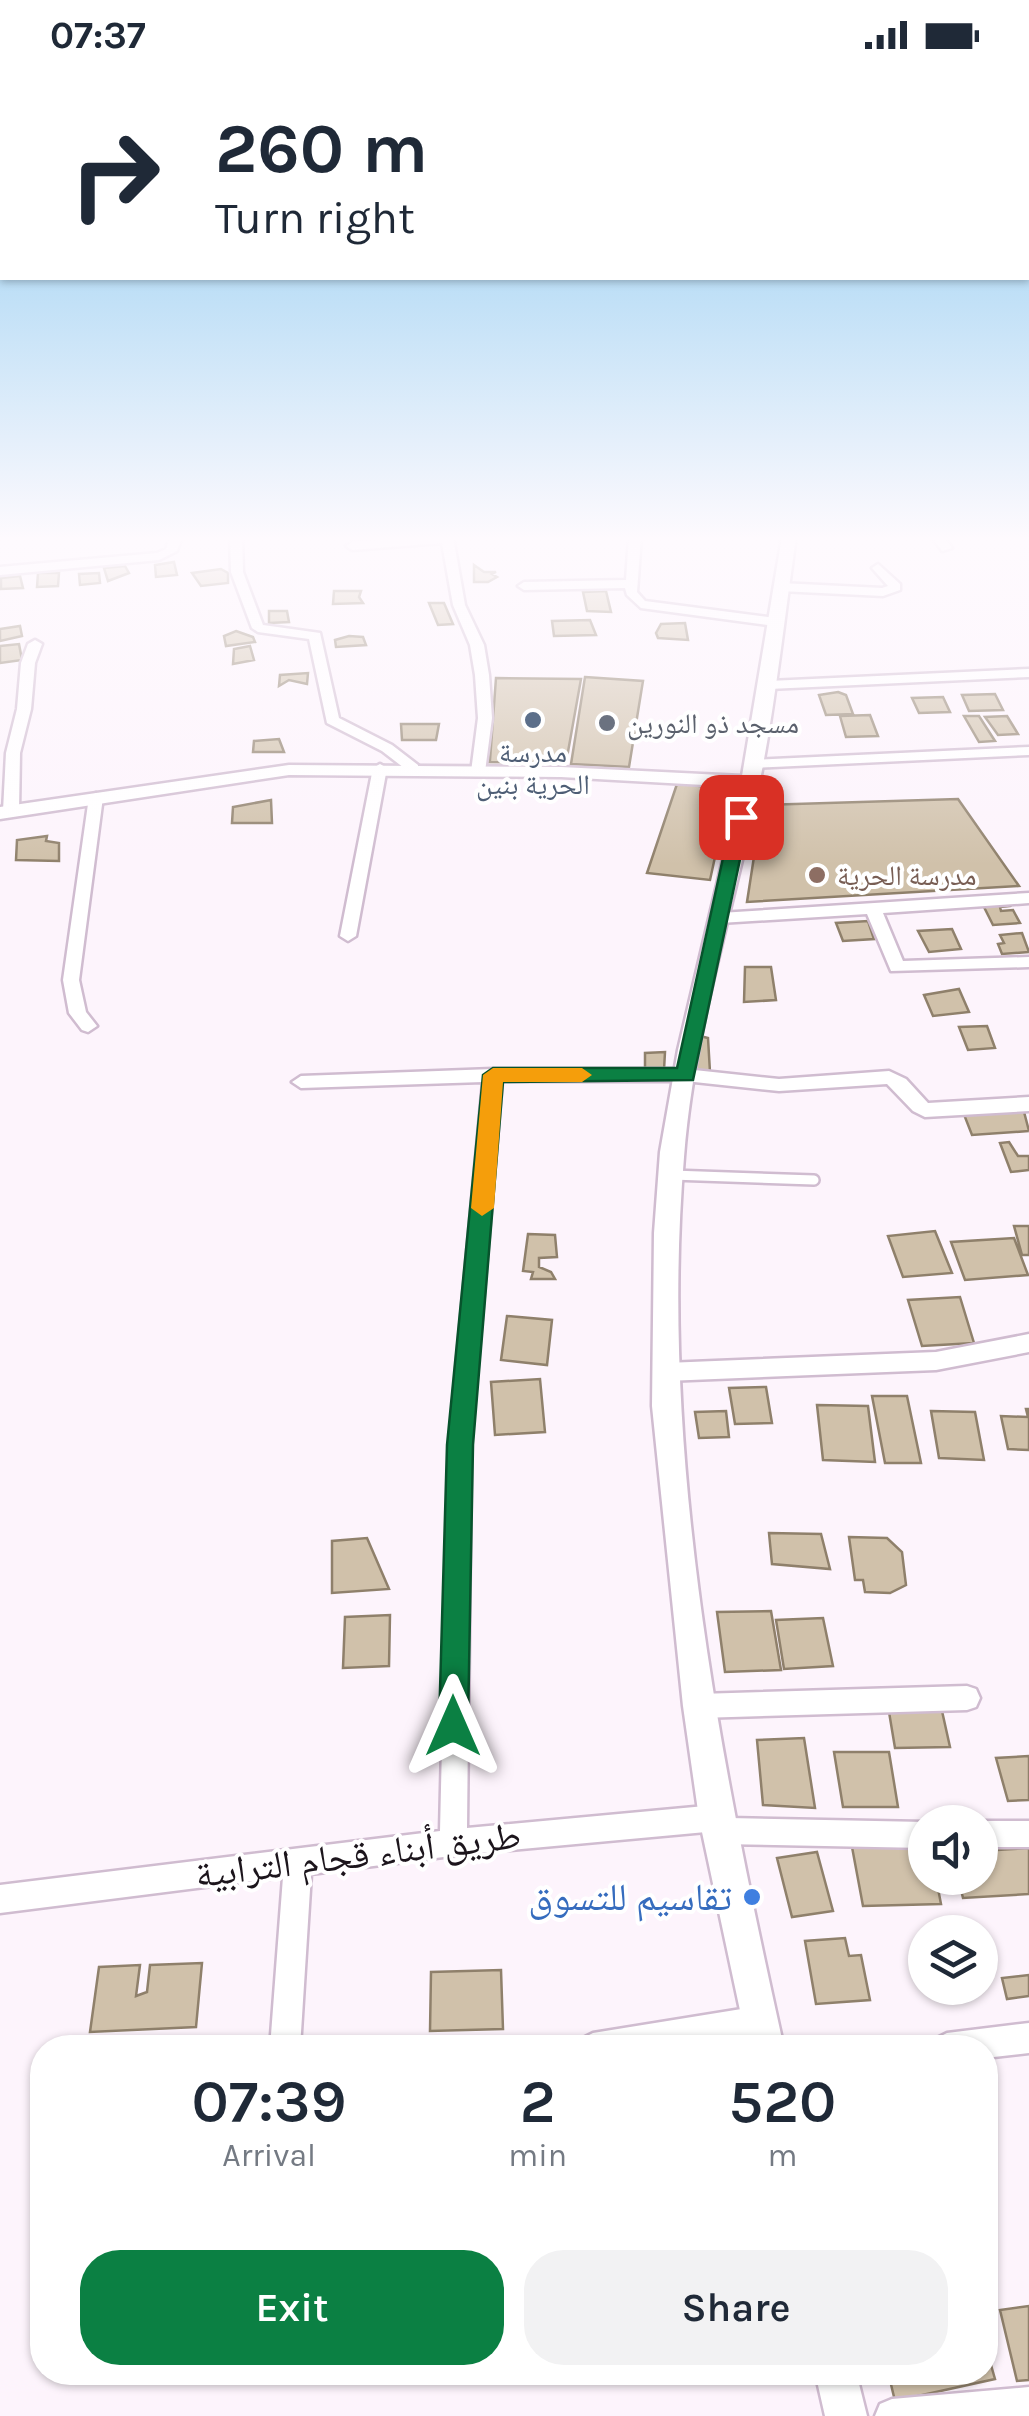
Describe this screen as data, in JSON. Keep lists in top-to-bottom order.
{
  "streets": {
    "street": ["طريق أبناء قجام الترابية"]
  },
  "places": [
    "مدرسة الحرية بنين",
    "مسجد ذو النورين",
    "مدرسة الحرية",
    "تقاسيم للتسوق"
  ],
  "page": {
    "status": "07:37",
    "turn": ["260 m", "Turn right"],
    "eta": [
      "07:39",
      "Arrival",
      "2",
      "min",
      "520",
      "m"
    ],
    "buttons": ["Exit", "Share"]
  }
}
